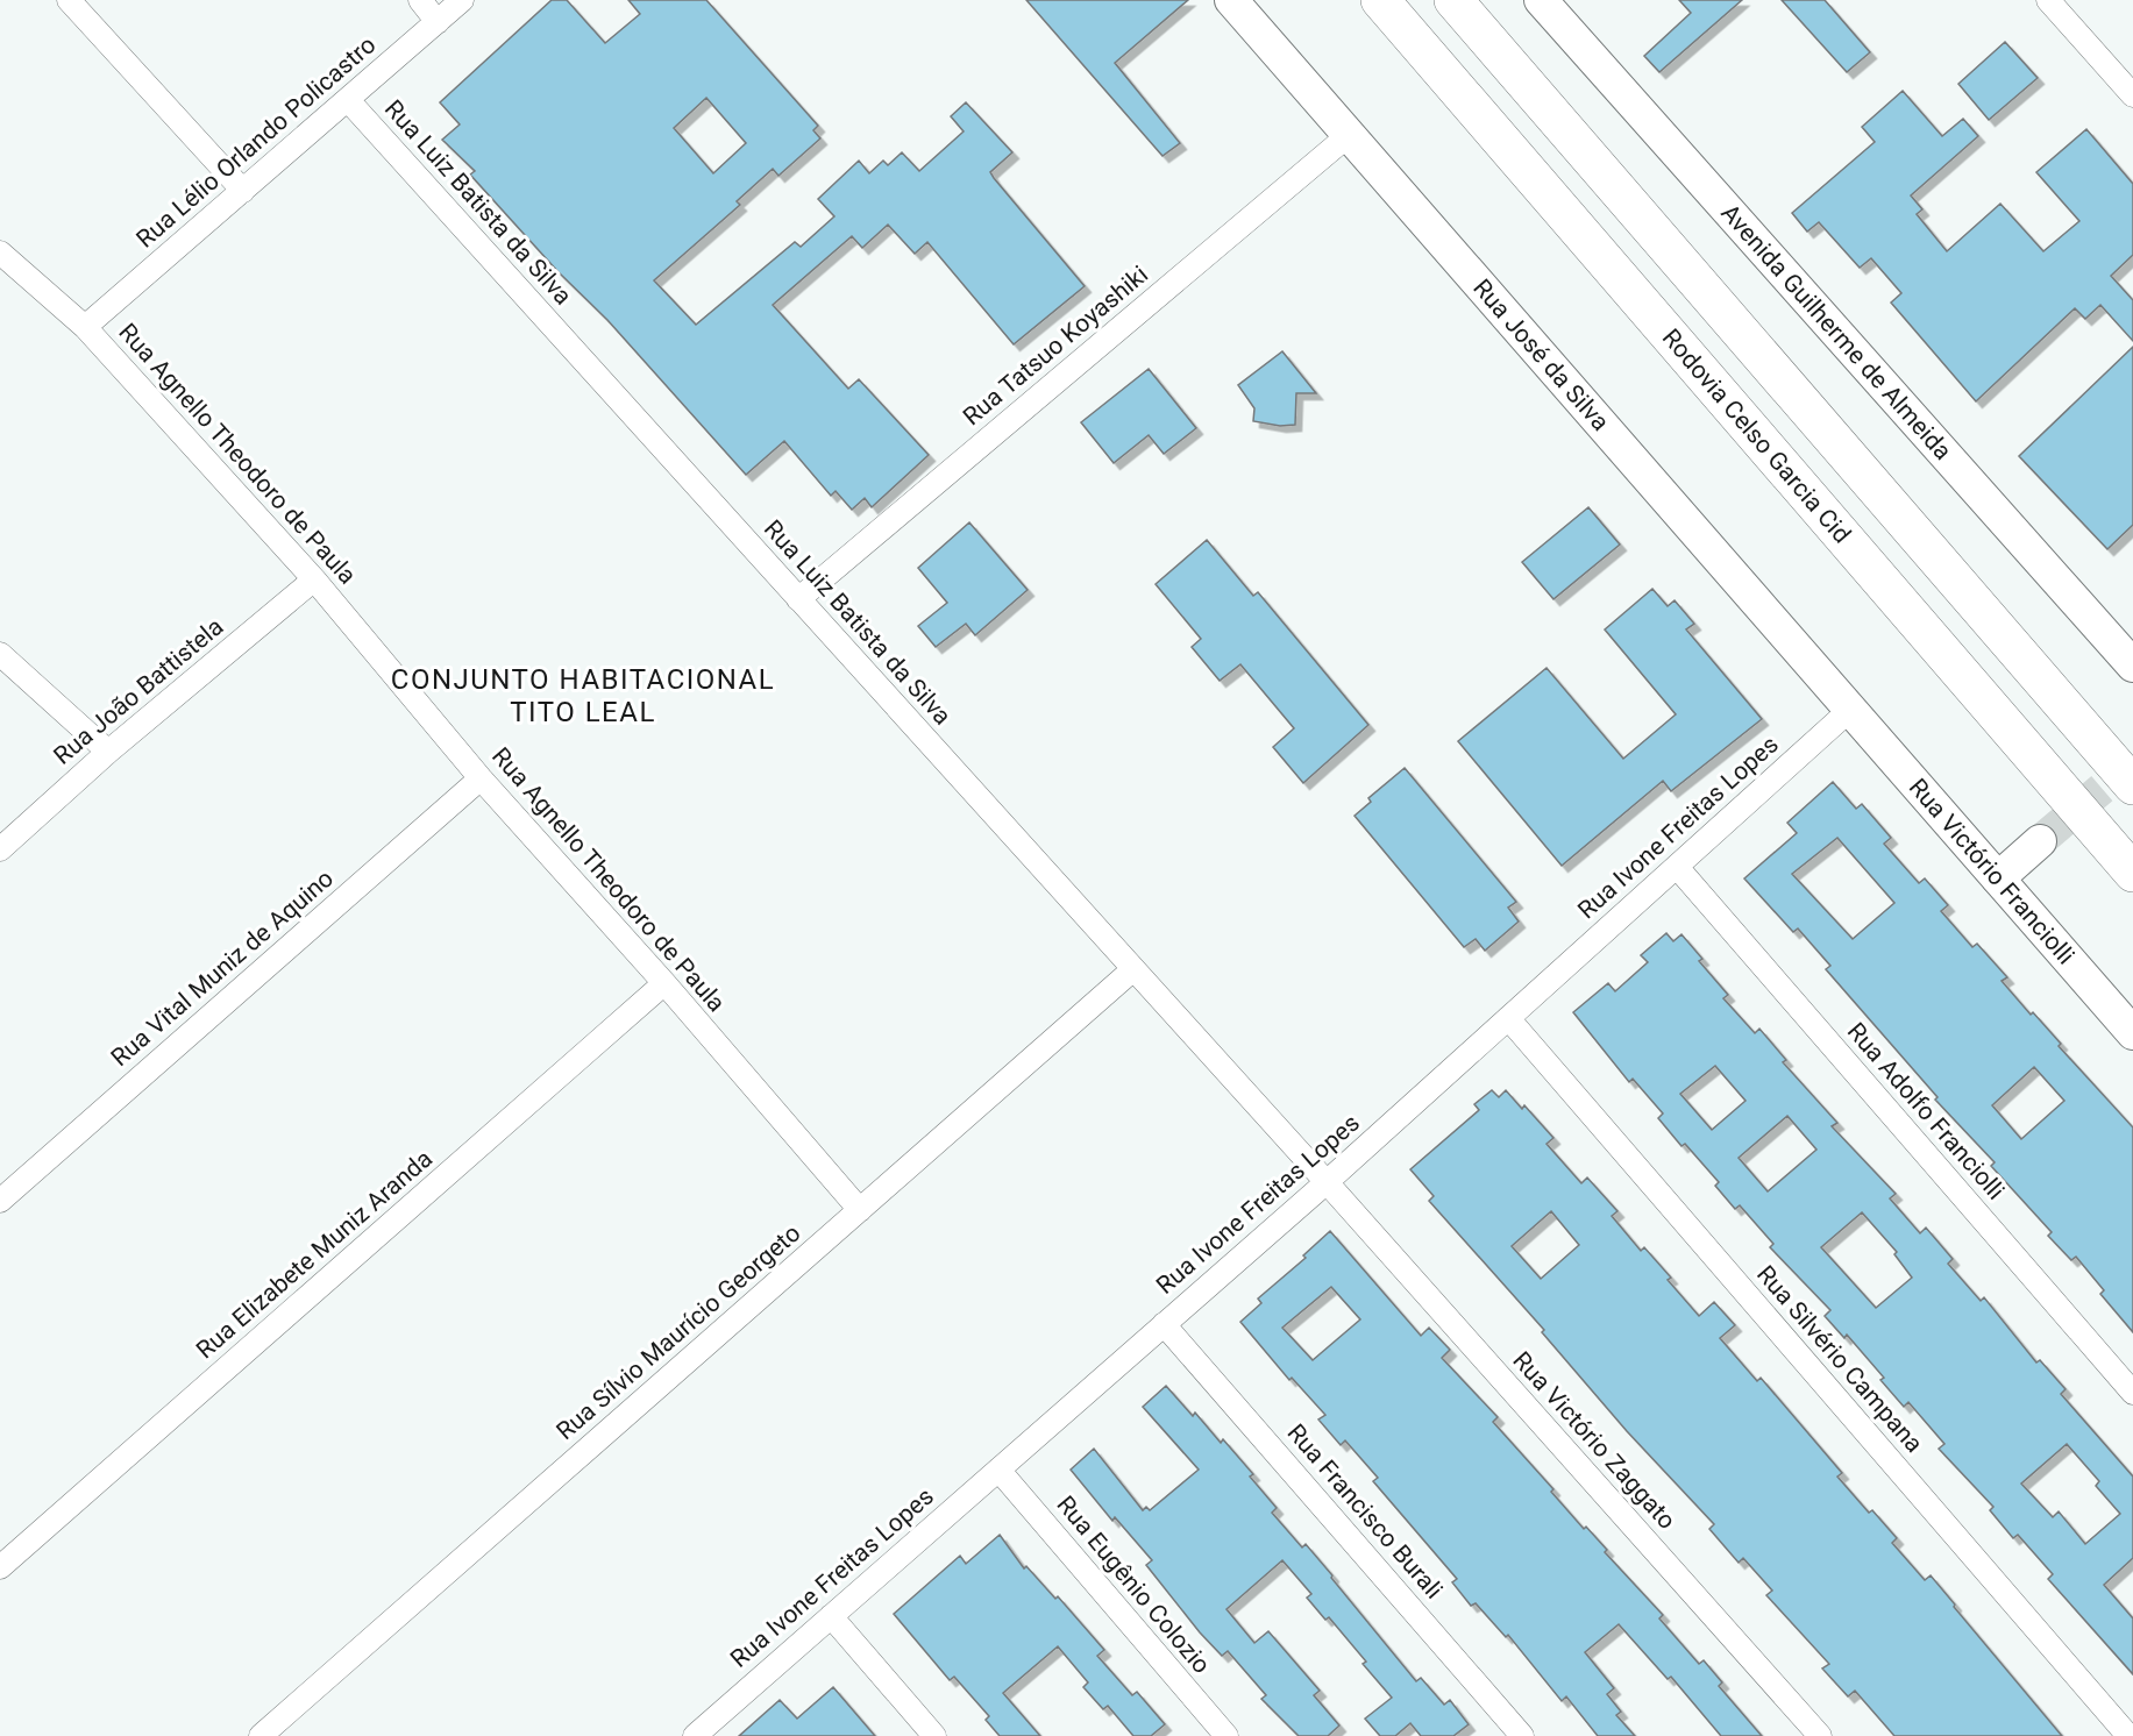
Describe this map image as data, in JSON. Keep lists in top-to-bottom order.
{
  "streets": {
    "highway": ["Rodovia Celso Garcia Cid"],
    "street": [
      "Rua Lélio Orlando Policastro",
      "Rua Luiz Batista da Silva",
      "Avenida Guilherme de Almeida",
      "Rua Tatsuo Koyashiki",
      "Rua José da Silva",
      "Rua Agnello Theodoro de Paula",
      "Rua João Battistela",
      "Rua Ivone Freitas Lopes",
      "Rua Victório Franciolli",
      "Rua Vital Muniz de Aquino",
      "Rua Adolfo Franciolli",
      "Rua Elizabete Muniz Aranda",
      "Rua Sílvio Maurício Georgeto",
      "Rua Silvério Campana",
      "Rua Victório Zaggato",
      "Rua Francisco Burali",
      "Rua Eugênio Colozio"
    ]
  },
  "crossings": [
    ["Rua Lélio Orlando Policastro", "Rua Luiz Batista da Silva"],
    ["Rua Lélio Orlando Policastro", "Rua Agnello Theodoro de Paula"],
    ["Rua Luiz Batista da Silva", "Rua Tatsuo Koyashiki"],
    ["Rua Luiz Batista da Silva", "Rua Ivone Freitas Lopes"],
    ["Rua Luiz Batista da Silva", "Rua Sílvio Maurício Georgeto"],
    ["Rua Luiz Batista da Silva", "Rua Victório Zaggato"],
    ["Rua Tatsuo Koyashiki", "Rua José da Silva"],
    ["Rua José da Silva", "Rua Ivone Freitas Lopes"],
    ["Rua José da Silva", "Rua Victório Franciolli"],
    ["Rua Agnello Theodoro de Paula", "Rua João Battistela"],
    ["Rua Agnello Theodoro de Paula", "Rua Vital Muniz de Aquino"],
    ["Rua Agnello Theodoro de Paula", "Rua Elizabete Muniz Aranda"],
    ["Rua Agnello Theodoro de Paula", "Rua Sílvio Maurício Georgeto"],
    ["Rua Ivone Freitas Lopes", "Rua Victório Franciolli"],
    ["Rua Ivone Freitas Lopes", "Rua Adolfo Franciolli"],
    ["Rua Ivone Freitas Lopes", "Rua Silvério Campana"],
    ["Rua Ivone Freitas Lopes", "Rua Victório Zaggato"],
    ["Rua Ivone Freitas Lopes", "Rua Francisco Burali"],
    ["Rua Ivone Freitas Lopes", "Rua Eugênio Colozio"]
  ],
  "districts": ["CONJUNTO HABITACIONAL TITO LEAL"]
}
